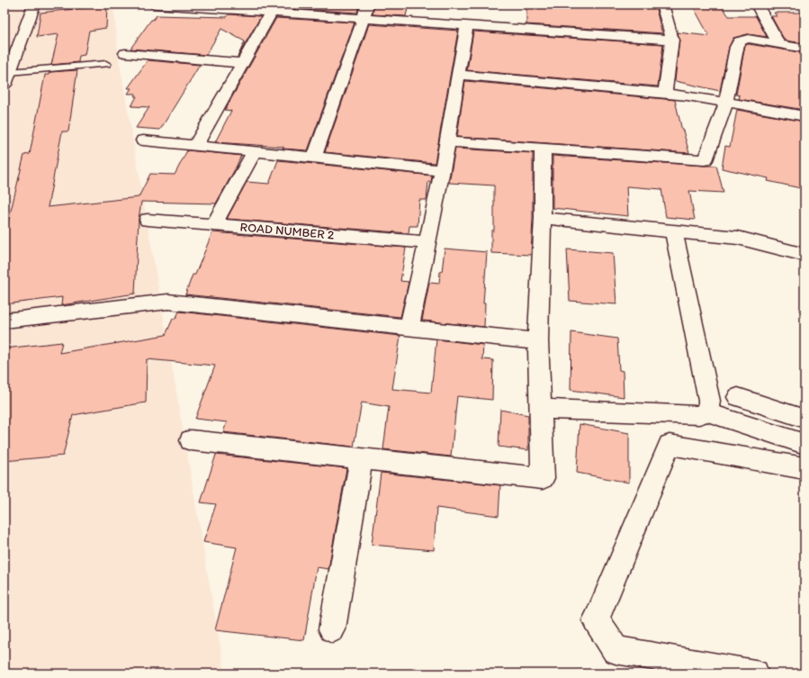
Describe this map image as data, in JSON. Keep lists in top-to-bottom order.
{
  "streets": {
    "street": ["ROAD NUMBER 2"]
  }
}
